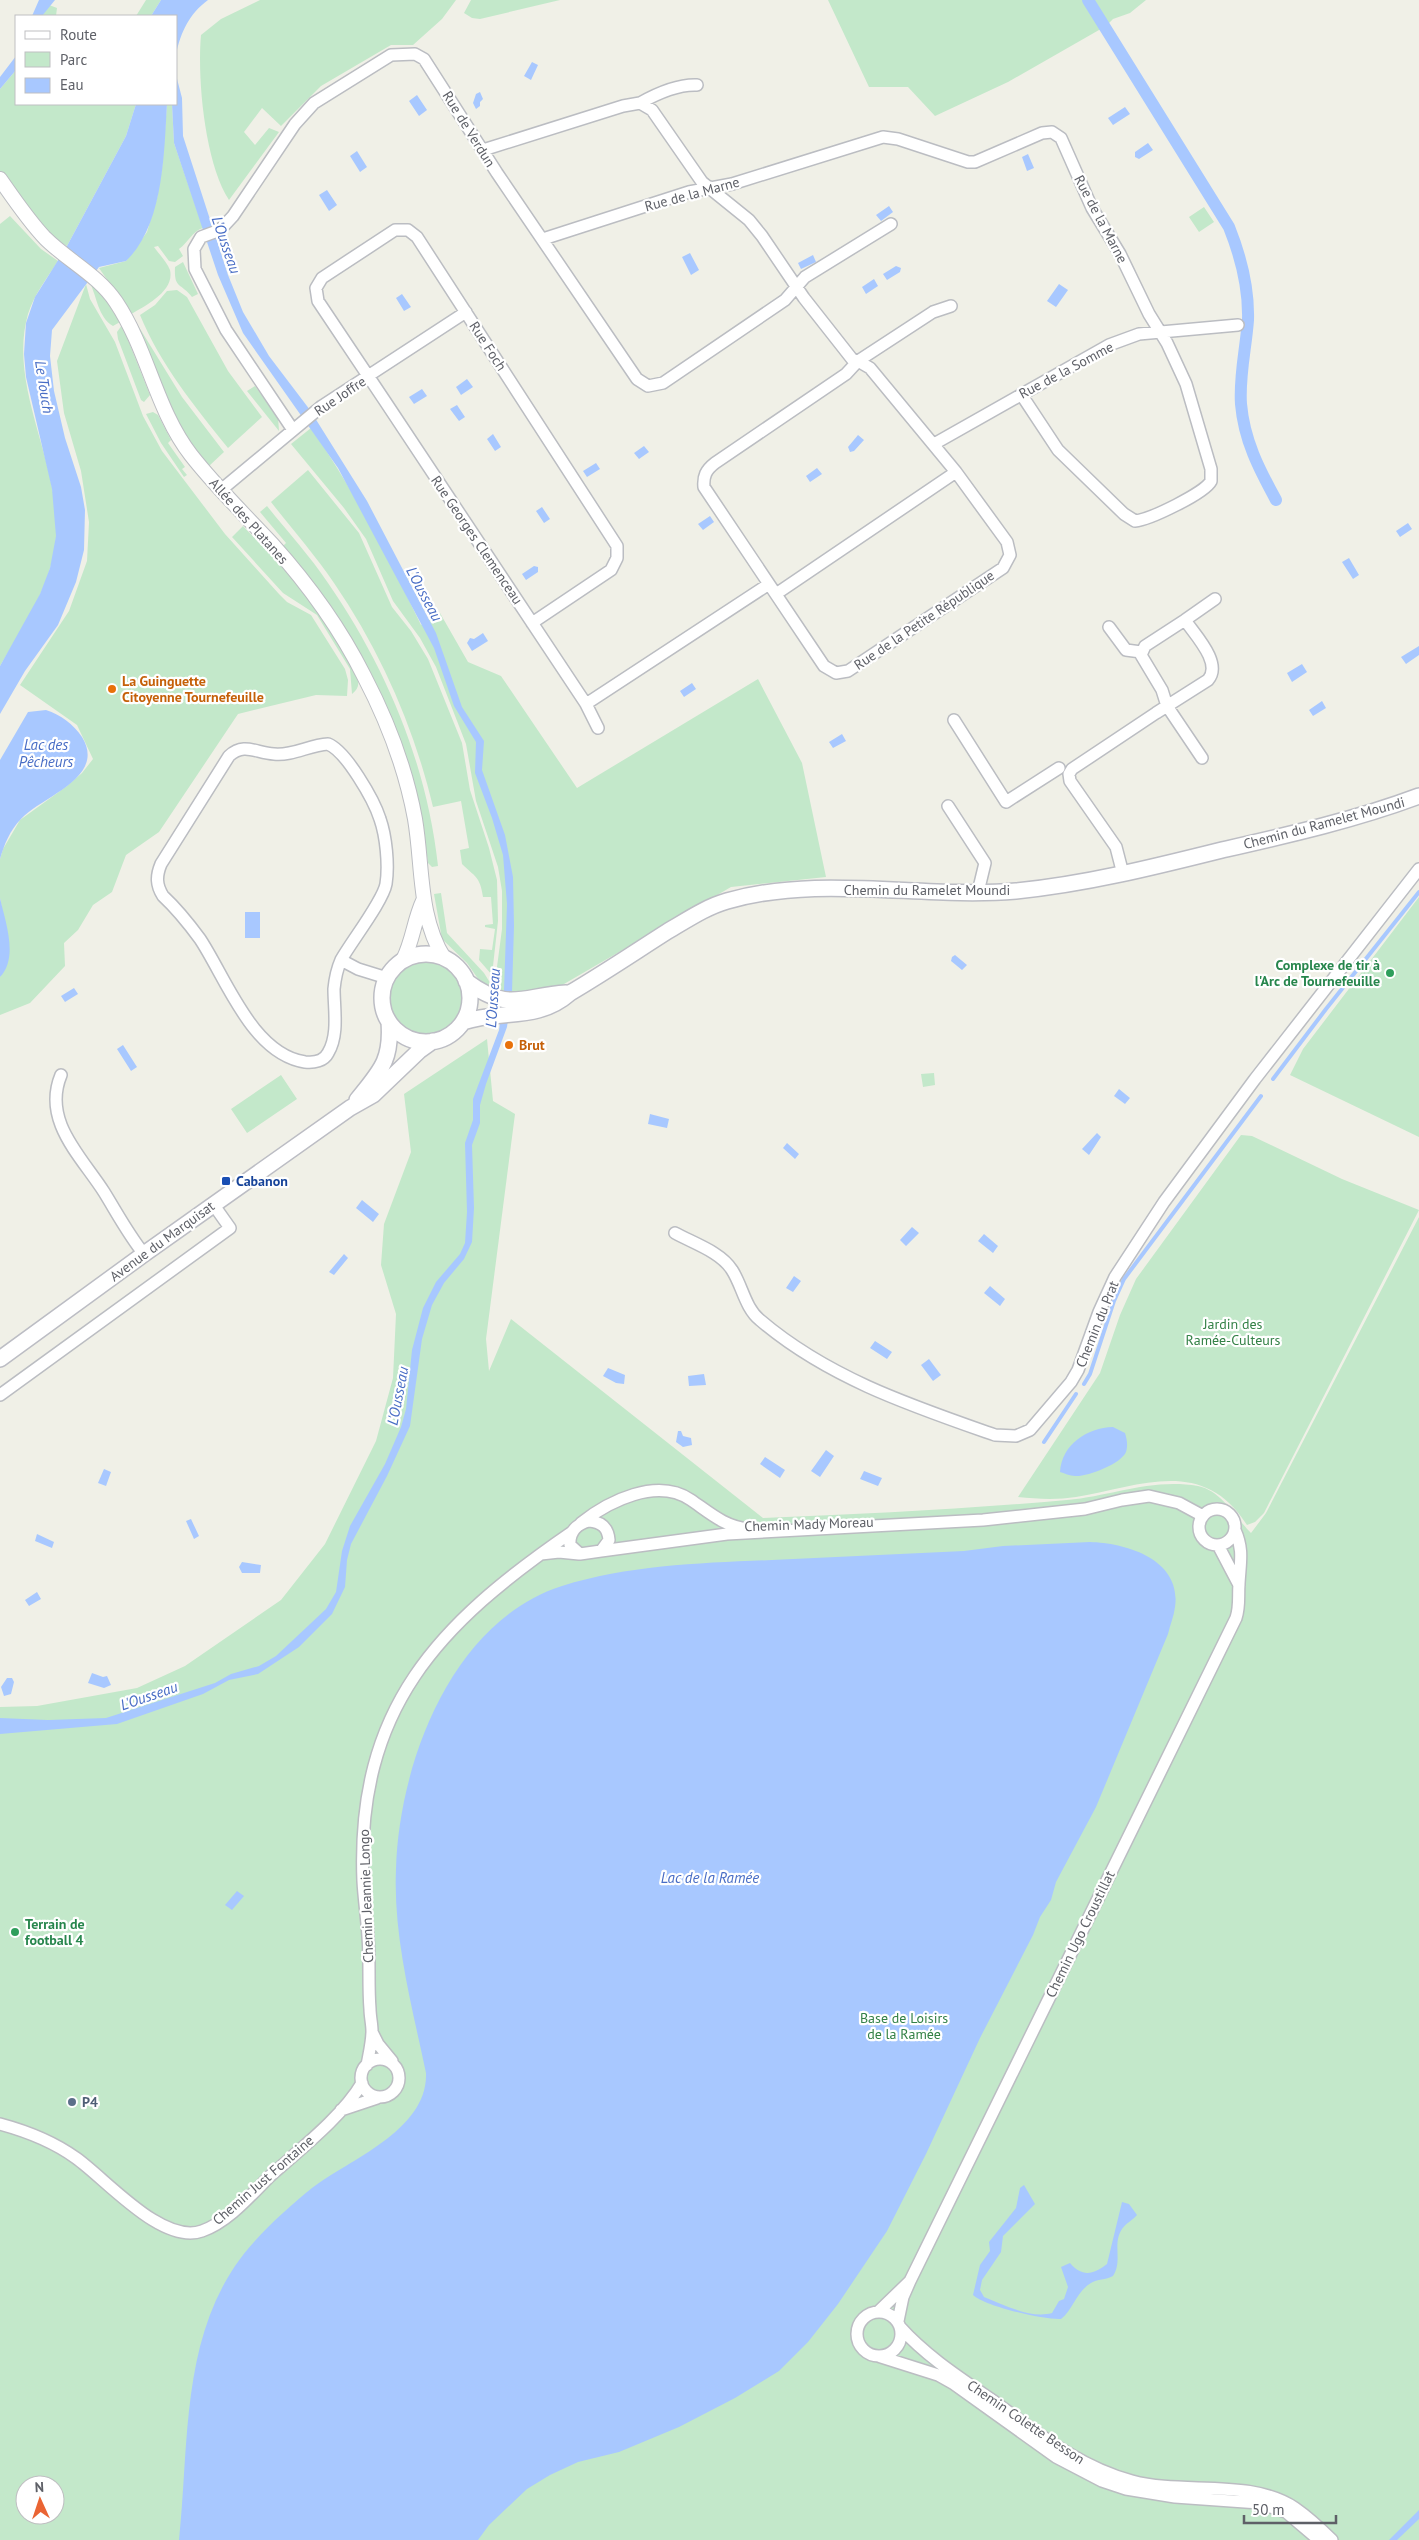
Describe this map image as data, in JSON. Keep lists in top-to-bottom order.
{
  "streets": {
    "main road": ["Chemin du Ramelet Moundi", "Avenue du Marquisat"],
    "street": [
      "Rue de Verdun",
      "Rue de la Marne",
      "Rue Foch",
      "Rue de la Somme",
      "Rue Joffre",
      "Allée des Platanes",
      "Rue Georges Clemenceau",
      "Rue de la Petite République",
      "Chemin du Prat",
      "Chemin Mady Moreau",
      "Chemin Jeannie Longo",
      "Chemin Ugo Croustillat",
      "Chemin Just Fontaine",
      "Chemin Colette Besson"
    ]
  },
  "crossings": [
    ["Rue de Verdun", "Rue de la Marne"],
    ["Rue de Verdun", "Rue Joffre"],
    ["Rue de Verdun", "Rue de la Petite République"],
    ["Rue de la Marne", "Rue de la Somme"],
    ["Rue de la Marne", "Rue de la Petite République"],
    ["Rue Foch", "Rue Joffre"],
    ["Rue Foch", "Rue Georges Clemenceau"],
    ["Rue de la Somme", "Rue de la Petite République"],
    ["Rue Joffre", "Allée des Platanes"],
    ["Rue Joffre", "Rue Georges Clemenceau"],
    ["Allée des Platanes", "Chemin du Ramelet Moundi"],
    ["Allée des Platanes", "Avenue du Marquisat"],
    ["Chemin du Ramelet Moundi", "Avenue du Marquisat"],
    ["Chemin Mady Moreau", "Chemin Jeannie Longo"],
    ["Chemin Mady Moreau", "Chemin Ugo Croustillat"],
    ["Chemin Jeannie Longo", "Chemin Just Fontaine"],
    ["Chemin Ugo Croustillat", "Chemin Colette Besson"]
  ],
  "water": [
    "L'Ousseau",
    "Le Touch",
    "Lac des Pêcheurs",
    "Lac de la Ramée"
  ],
  "parks": ["Jardin des Ramée-Culteurs", "Base de Loisirs de la Ramée"],
  "places": {
    "other": [
      "La Guinguette Citoyenne Tournefeuille",
      "Complexe de tir à l'Arc de Tournefeuille",
      "Brut",
      "Terrain de football 4",
      "P4"
    ],
    "transit": ["Cabanon"]
  },
  "legend": ["Route", "Parc", "Eau"],
  "scale_bar": "50 m",
  "north": "top"
}
